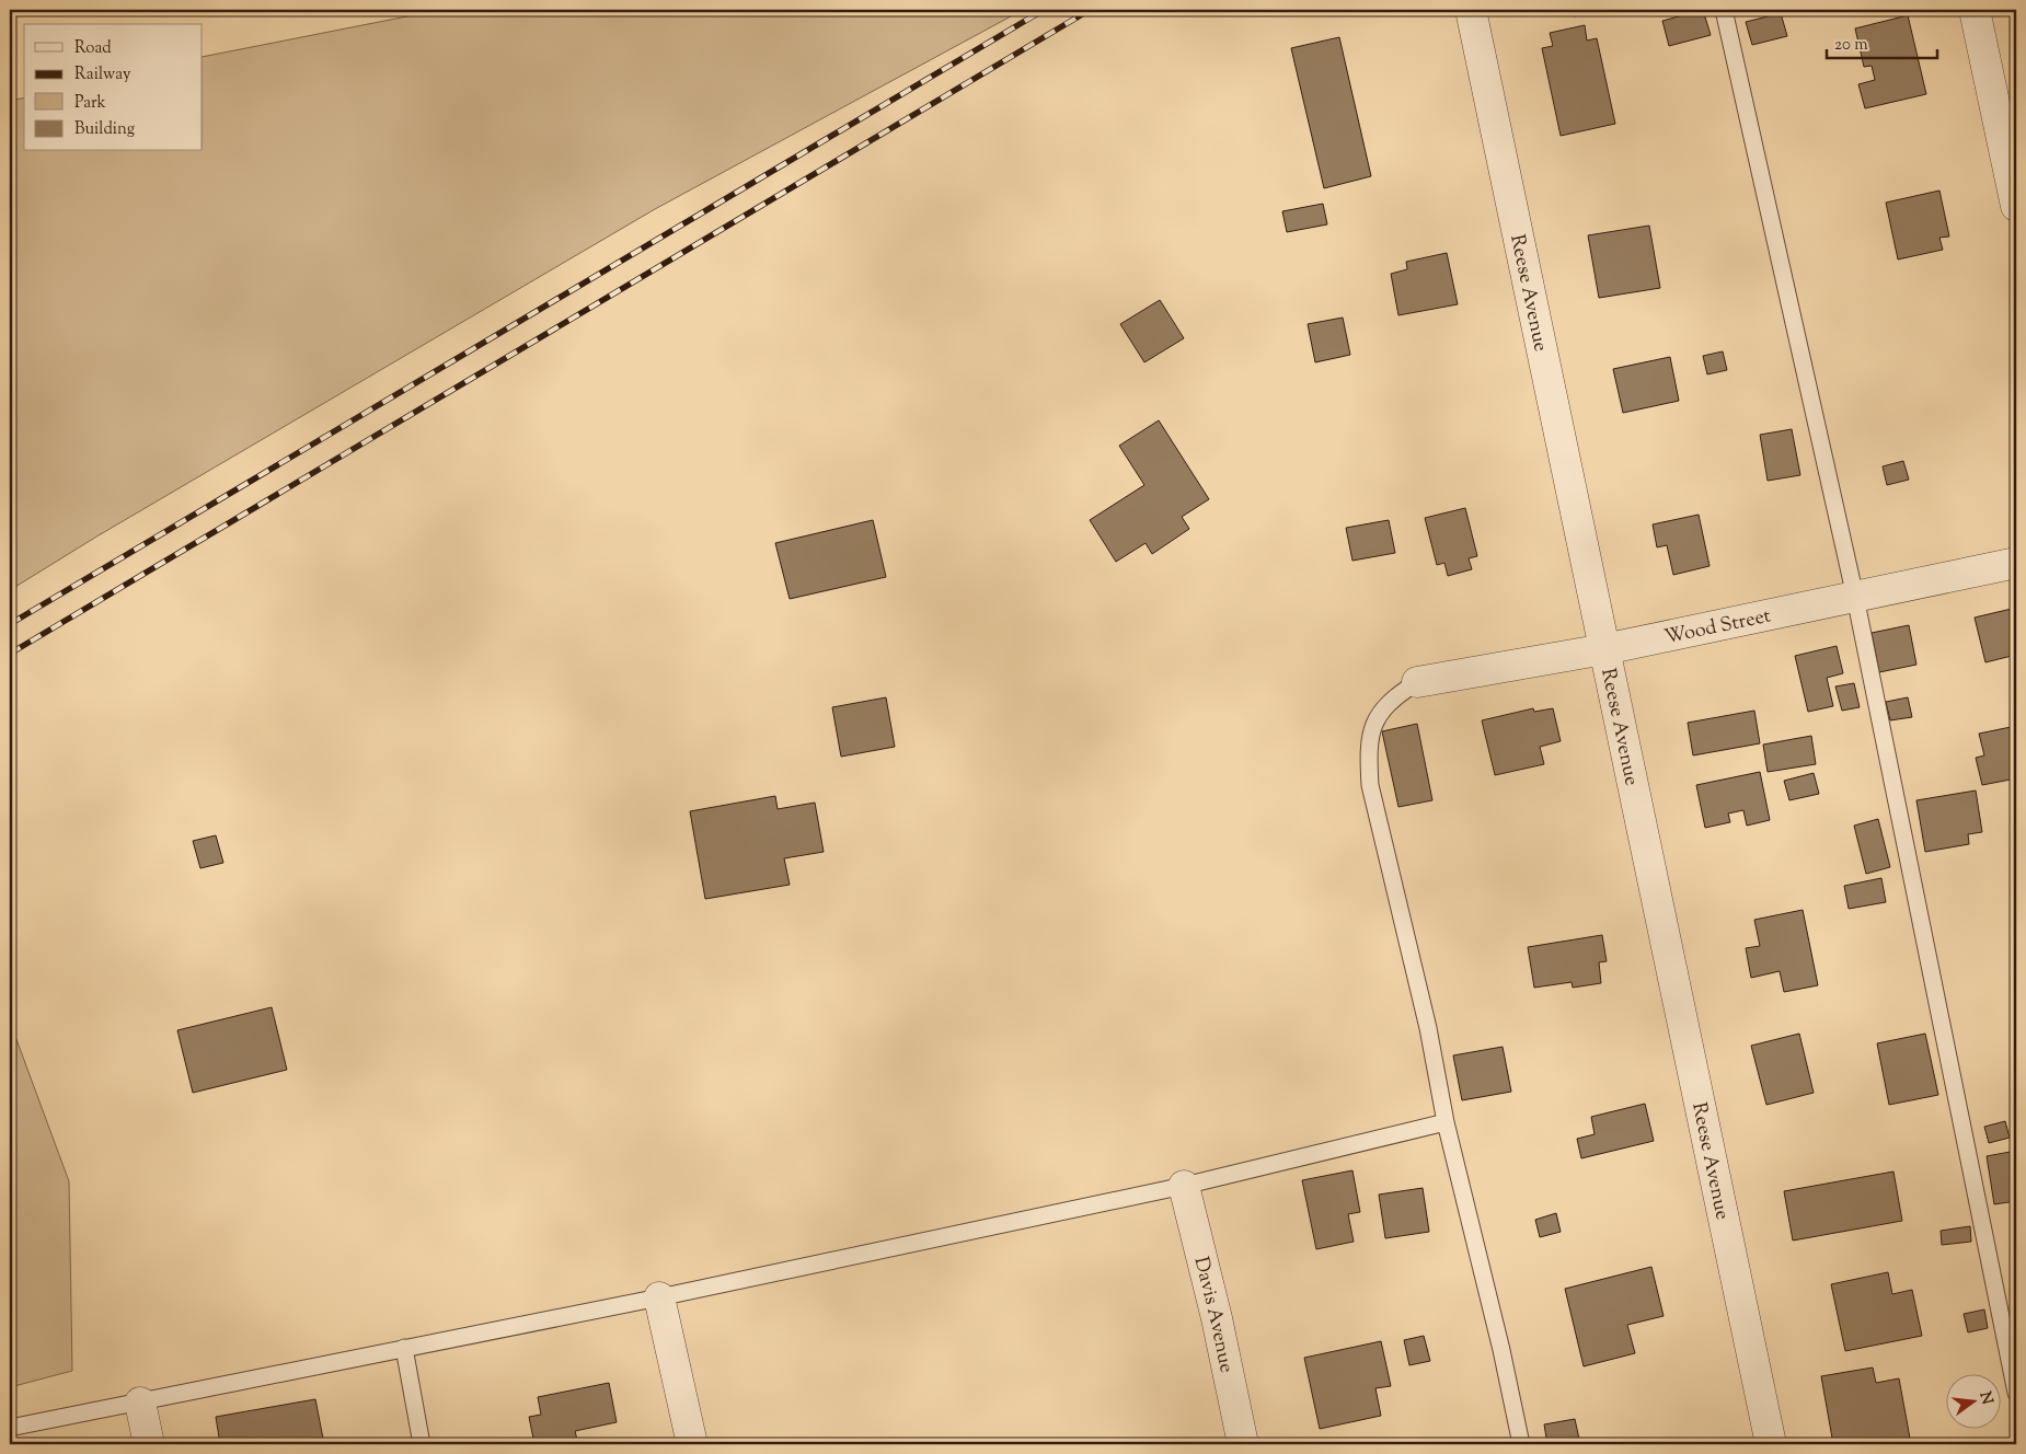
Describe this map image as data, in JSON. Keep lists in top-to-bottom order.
{
  "streets": {
    "street": ["Reese Avenue", "Wood Street", "Davis Avenue"]
  },
  "crossings": [
    ["Reese Avenue", "Wood Street"]
  ],
  "legend": [
    "Road",
    "Railway",
    "Park",
    "Building"
  ],
  "scale_bar": "20 m",
  "north": "right"
}
